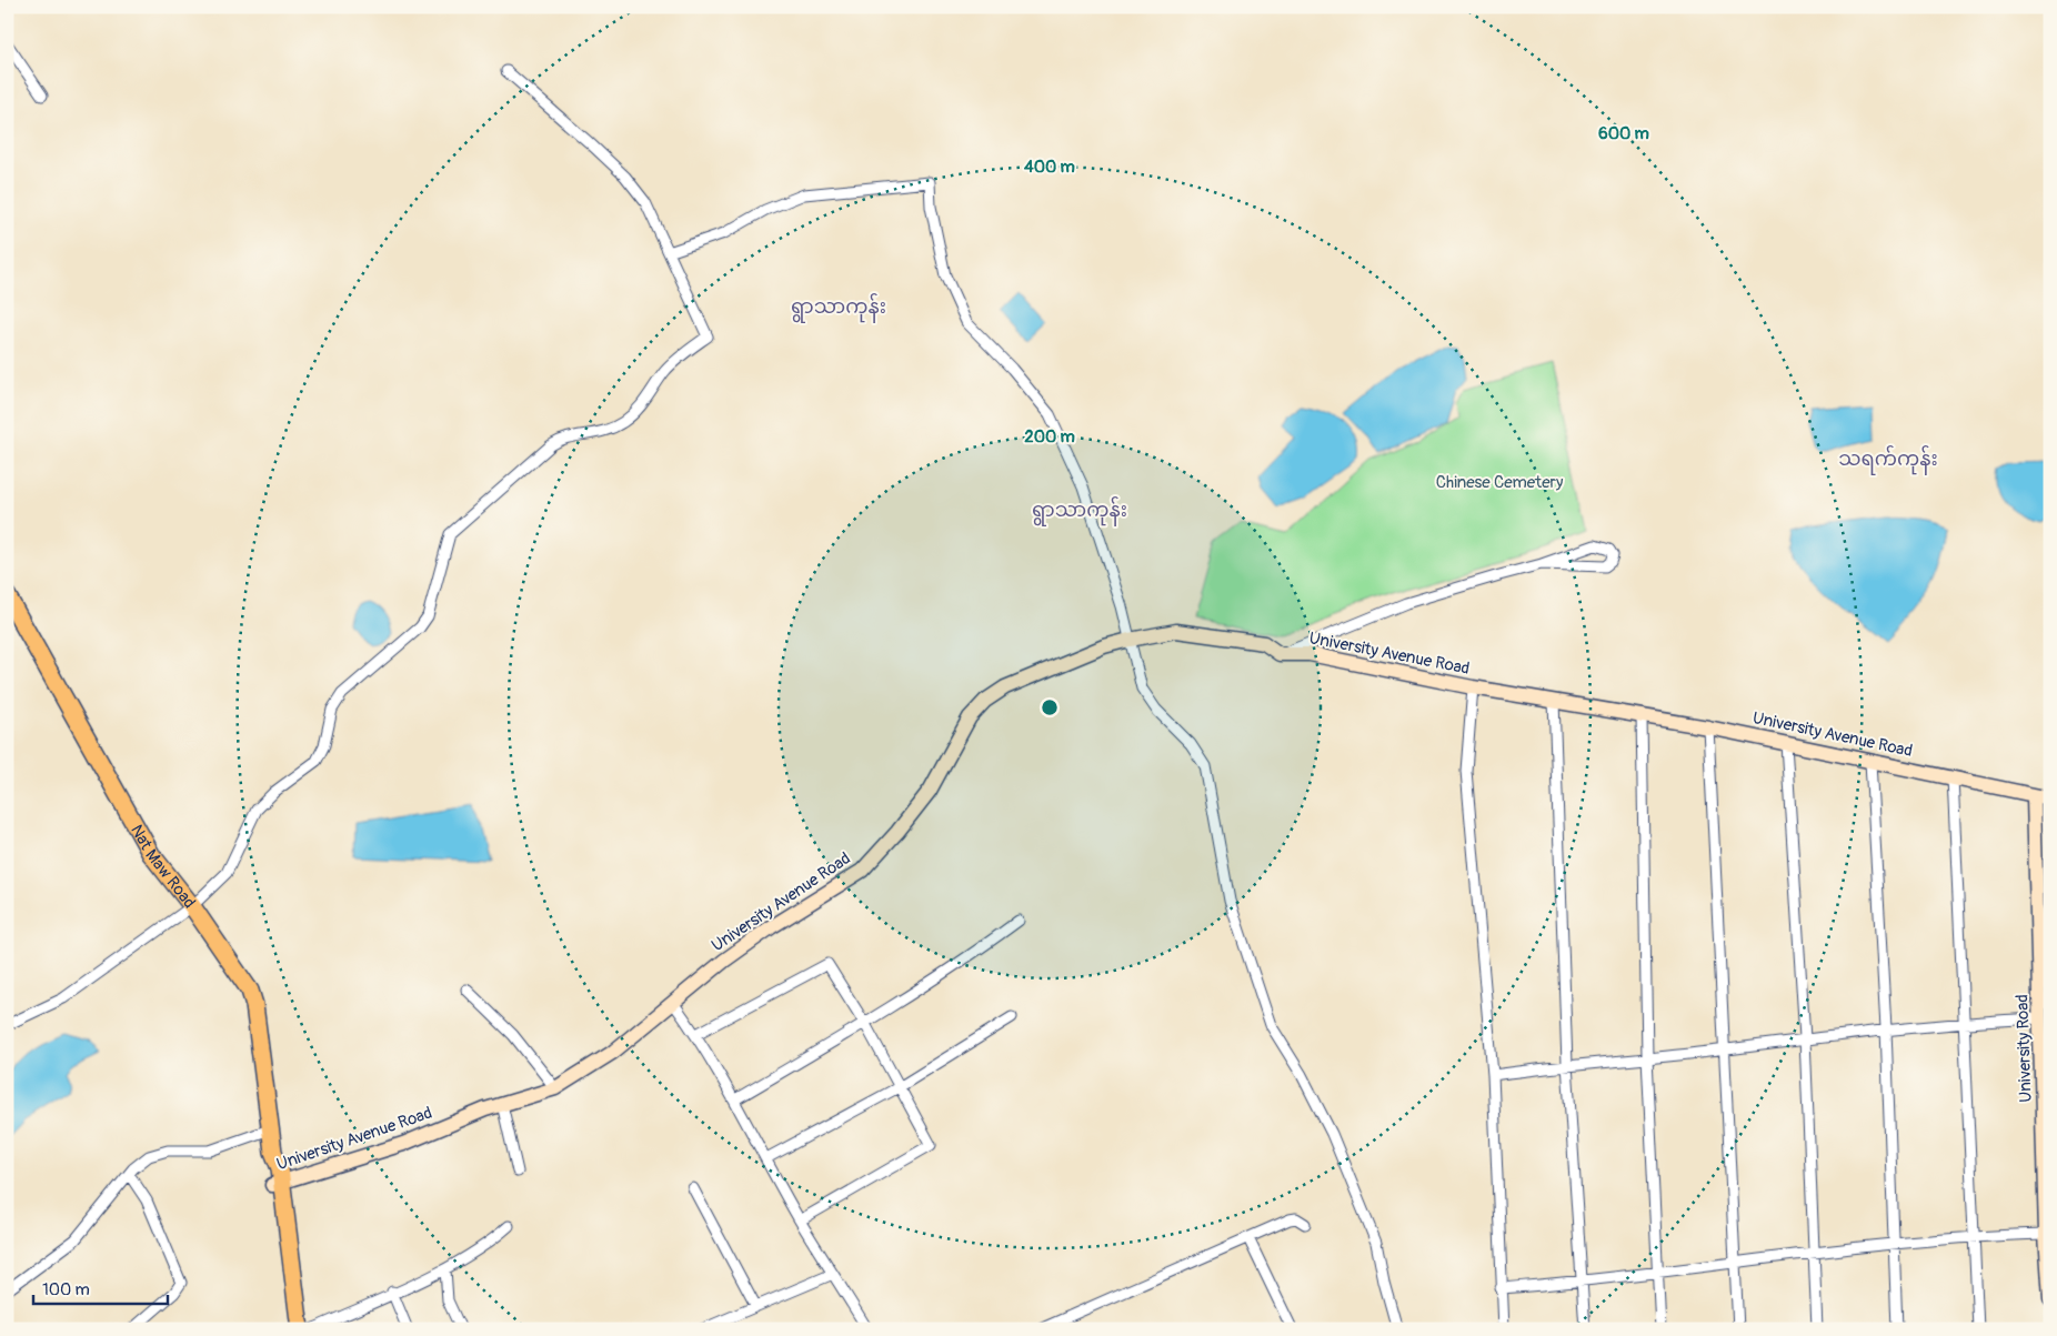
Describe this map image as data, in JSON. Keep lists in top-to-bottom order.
{
  "streets": {
    "main road": ["University Avenue Road", "Nat Maw Road", "University Road"]
  },
  "crossings": [
    ["University Avenue Road", "Nat Maw Road"],
    ["University Avenue Road", "University Road"]
  ],
  "districts": ["ရွာသာကုန်း", "သရက်ကုန်း", "ရွာသာကုန်း"],
  "parks": ["Chinese Cemetery"],
  "scale_bar": "100 m",
  "rings": ["600 m", "400 m", "200 m"]
}
